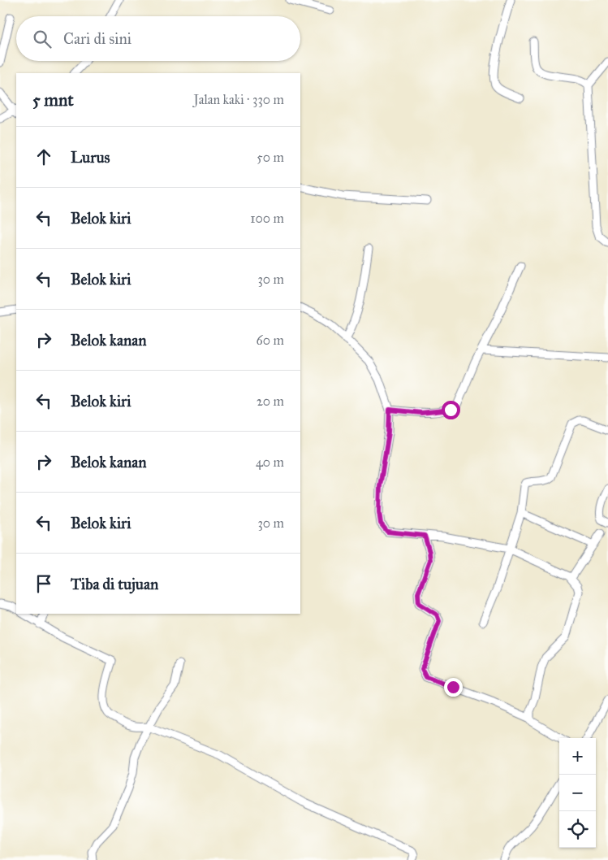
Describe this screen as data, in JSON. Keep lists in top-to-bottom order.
{
  "page": {
    "search": "Cari di sini",
    "heading": ["5 mnt", "Jalan kaki · 330 m"],
    "list": [
      ["Lurus", "50 m"],
      ["Belok kiri", "100 m"],
      ["Belok kiri", "30 m"],
      ["Belok kanan", "60 m"],
      ["Belok kiri", "20 m"],
      ["Belok kanan", "40 m"],
      ["Belok kiri", "30 m"],
      "Tiba di tujuan"
    ],
    "map_buttons": ["+", "−"]
  }
}
